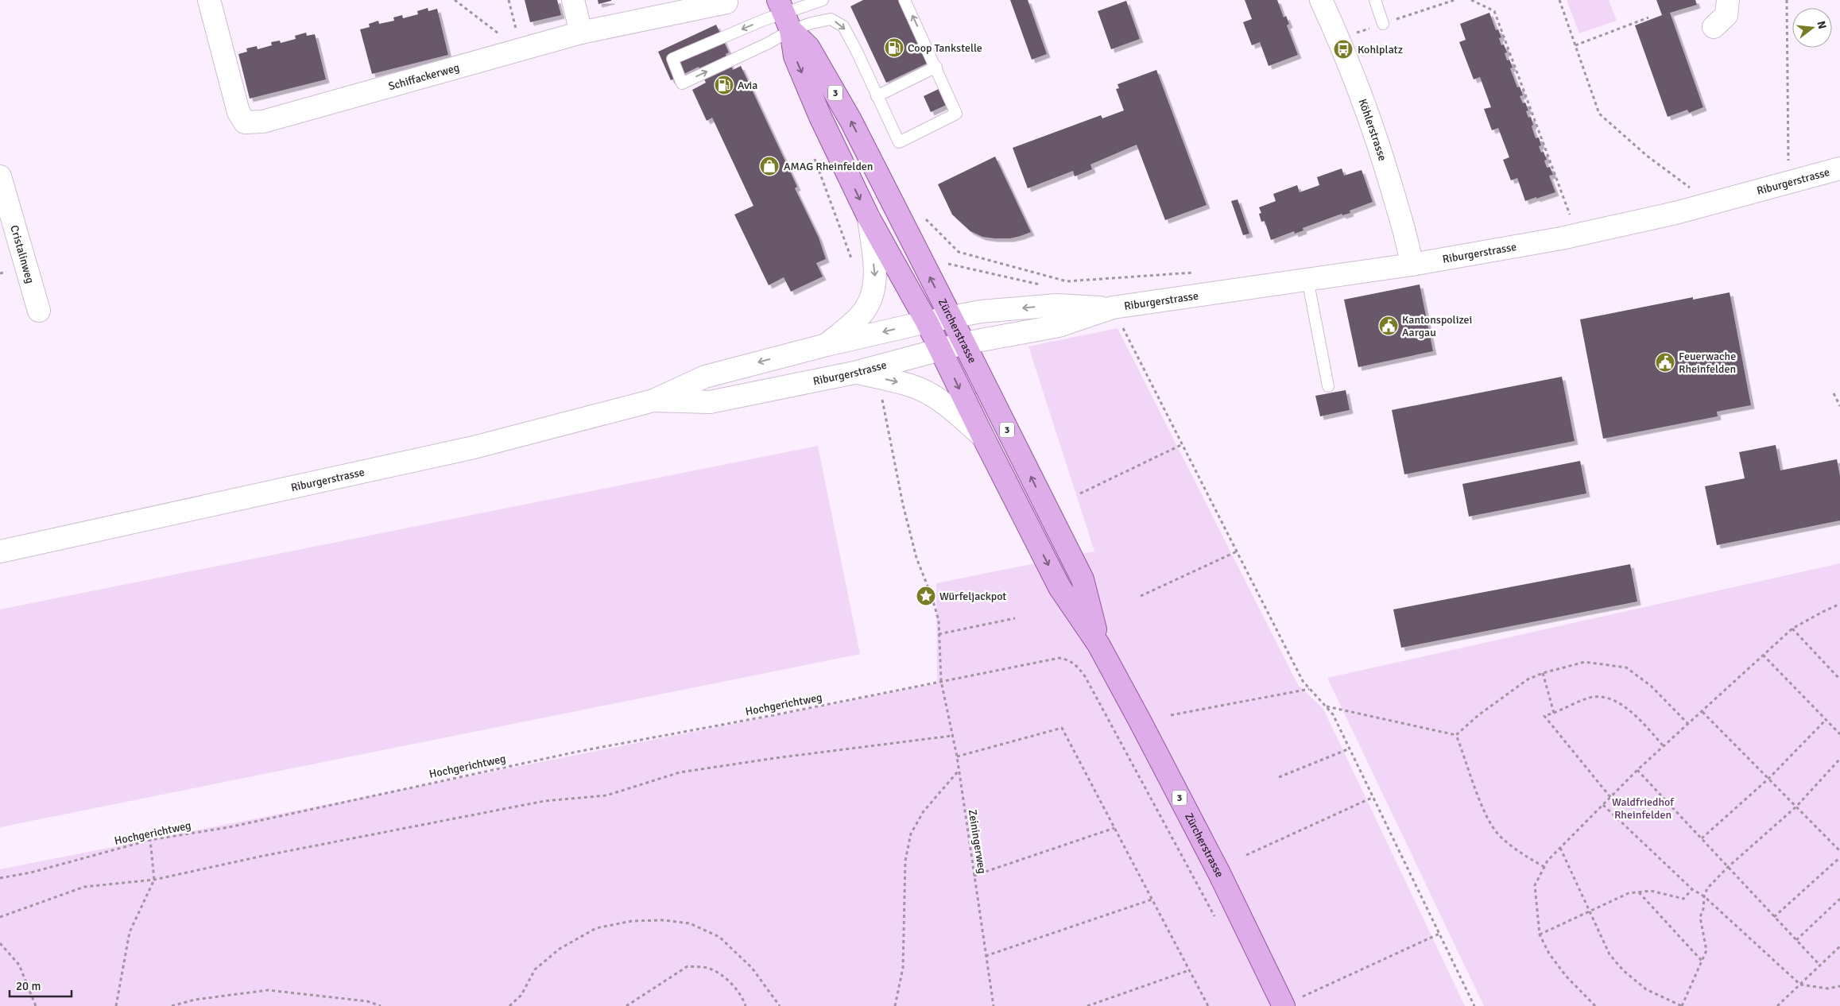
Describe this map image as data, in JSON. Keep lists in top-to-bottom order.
{
  "streets": {
    "main road": ["3", "Zürcherstrasse"],
    "street": [
      "Schiffackerweg",
      "Köhlerstrasse",
      "Riburgerstrasse",
      "Cristalinweg"
    ],
    "path": ["Hochgerichtweg", "Zeiningerweg"]
  },
  "crossings": [
    ["Köhlerstrasse", "Riburgerstrasse"],
    ["Riburgerstrasse", "Zürcherstrasse"],
    ["Hochgerichtweg", "Zeiningerweg"]
  ],
  "parks": ["Waldfriedhof Rheinfelden"],
  "places": {
    "fuel station": ["Coop Tankstelle", "Avia"],
    "bus stop": ["Kohlplatz"],
    "shop": ["AMAG Rheinfelden"],
    "public building": ["Kantonspolizei Aargau", "Feuerwache Rheinfelden"],
    "place": ["Würfeljackpot"]
  },
  "scale_bar": "20 m",
  "north": "right"
}
